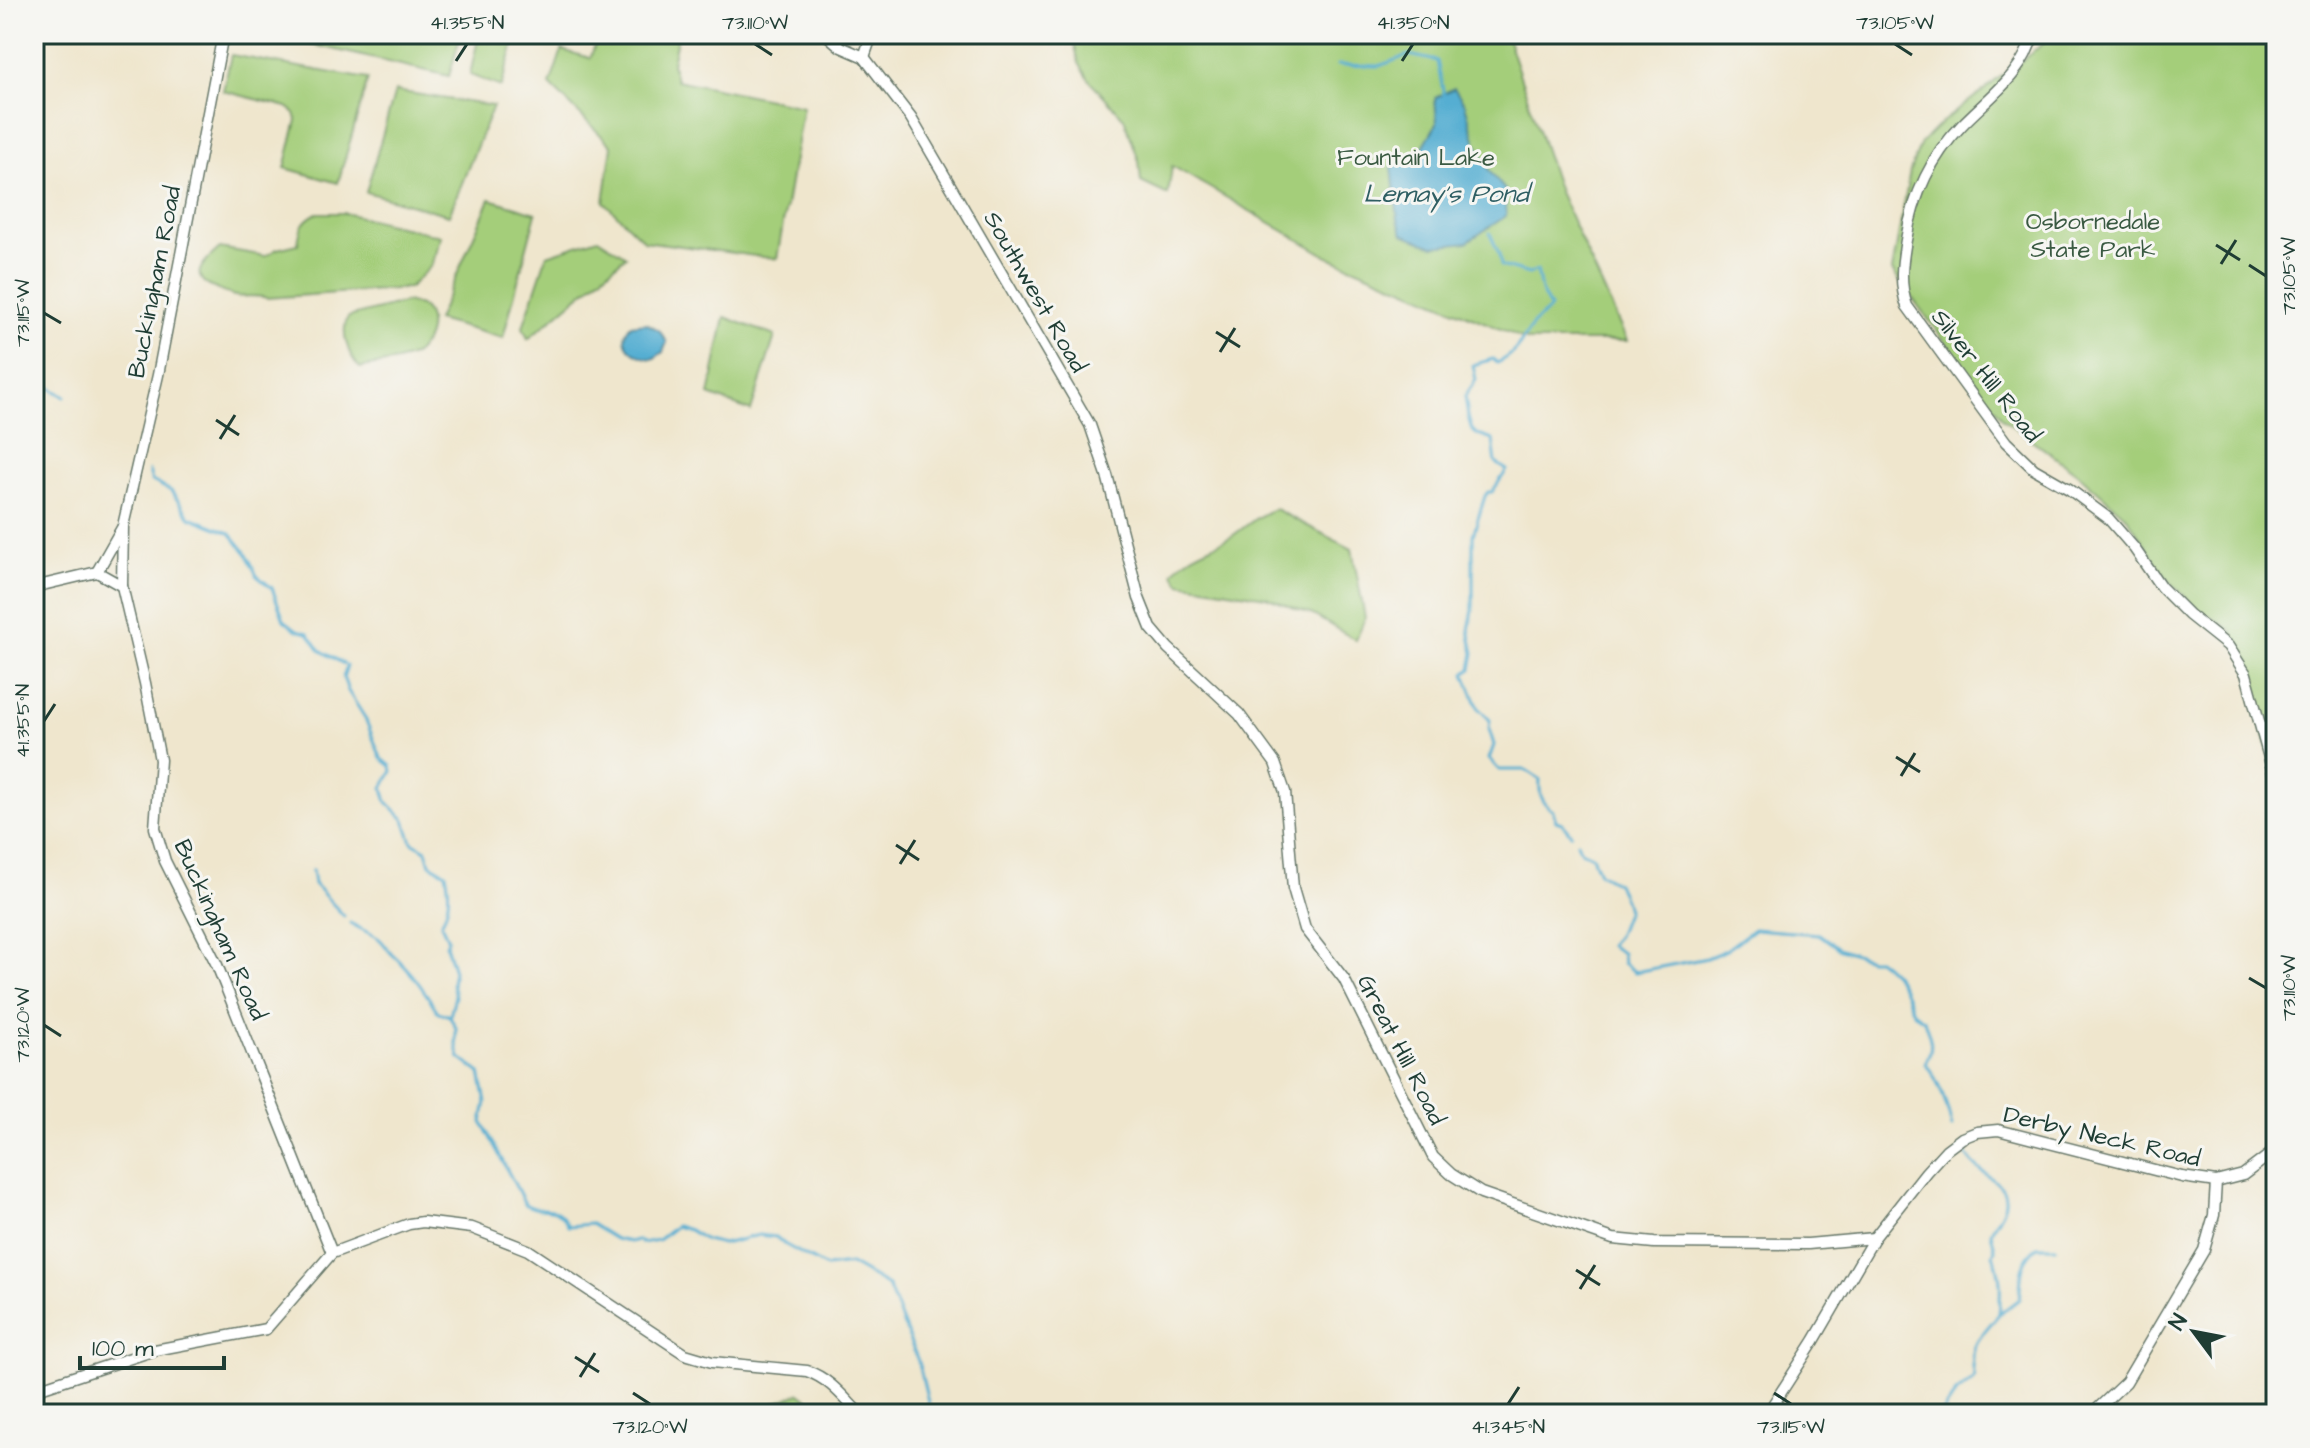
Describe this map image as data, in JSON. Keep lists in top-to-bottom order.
{
  "streets": {
    "street": [
      "Buckingham Road",
      "Southwest Road",
      "Silver Hill Road",
      "Great Hill Road",
      "Derby Neck Road"
    ]
  },
  "crossings": [
    ["Southwest Road", "Great Hill Road"],
    ["Great Hill Road", "Derby Neck Road"]
  ],
  "water": ["Lemay's Pond"],
  "parks": ["Fountain Lake", "Osbornedale State Park"],
  "scale_bar": "100 m",
  "north": "top left",
  "coordinates": [
    "41.355°N",
    "73.110°W",
    "41.350°N",
    "73.105°W",
    "73.115°W",
    "73.120°W",
    "41.345°N"
  ]
}
